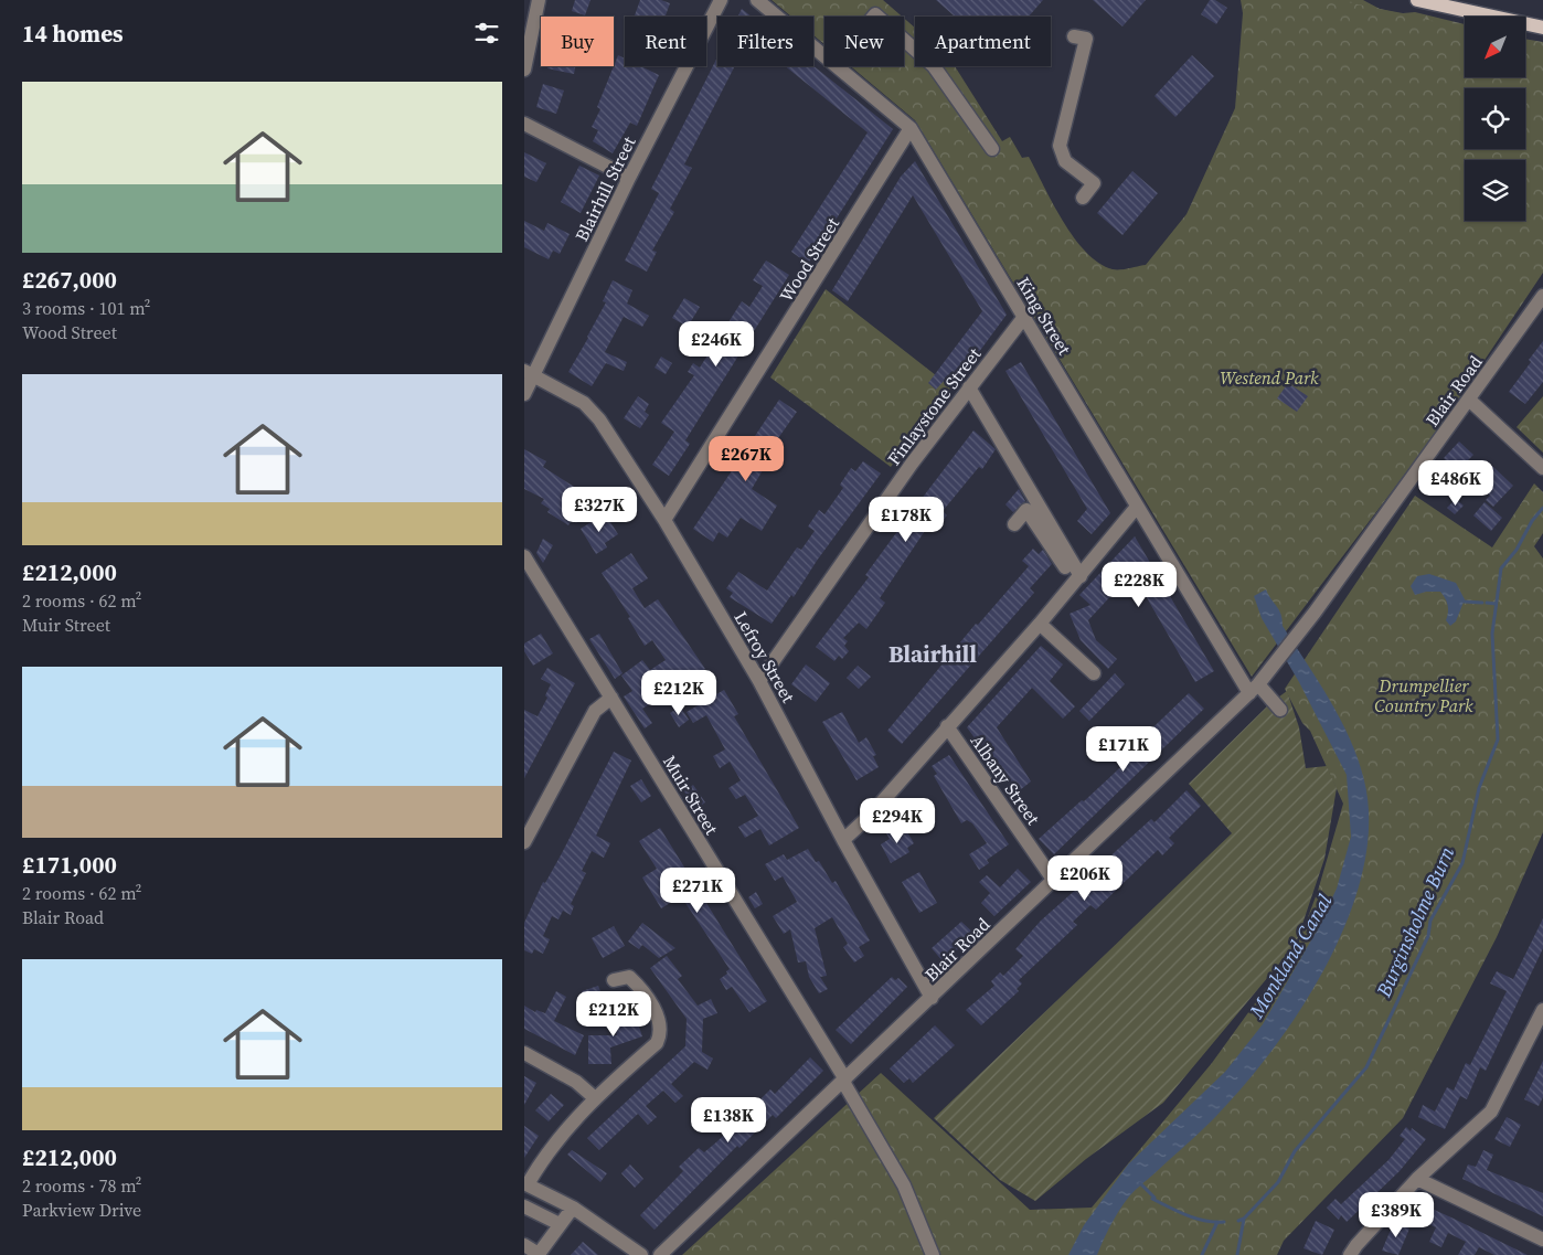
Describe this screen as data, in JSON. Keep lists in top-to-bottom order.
{
  "streets": {
    "street": [
      "Blairhill Street",
      "Wood Street",
      "King Street",
      "Blair Road",
      "Finlaystone Street",
      "Lefroy Street",
      "Albany Street",
      "Muir Street"
    ]
  },
  "crossings": [
    ["Blairhill Street", "Lefroy Street"],
    ["Wood Street", "King Street"],
    ["Wood Street", "Lefroy Street"],
    ["King Street", "Blair Road"],
    ["King Street", "Finlaystone Street"],
    ["Blair Road", "Lefroy Street"],
    ["Blair Road", "Albany Street"],
    ["Blair Road", "Muir Street"],
    ["Finlaystone Street", "Lefroy Street"]
  ],
  "districts": ["Blairhill"],
  "water": ["Burginsholme Burn", "Monkland Canal"],
  "parks": ["Westend Park", "Drumpellier Country Park"],
  "north": "bottom left",
  "page": {
    "heading": "14 homes",
    "chip": [
      "Buy",
      "Rent",
      "Filters",
      "New",
      "Apartment"
    ],
    "list": [
      {
        "name": "£267,000",
        "note": "3 rooms · 101 m² · Wood Street"
      },
      {
        "name": "£212,000",
        "note": "2 rooms · 62 m² · Muir Street"
      },
      {
        "name": "£171,000",
        "note": "2 rooms · 62 m² · Blair Road"
      },
      {
        "name": "£212,000",
        "note": "2 rooms · 78 m² · Parkview Drive"
      }
    ],
    "price": [
      "£246K",
      "£267K",
      "£486K",
      "£327K",
      "£178K",
      "£228K",
      "£212K",
      "£171K",
      "£294K",
      "£206K",
      "£271K",
      "£212K",
      "£138K",
      "£389K"
    ]
  }
}
